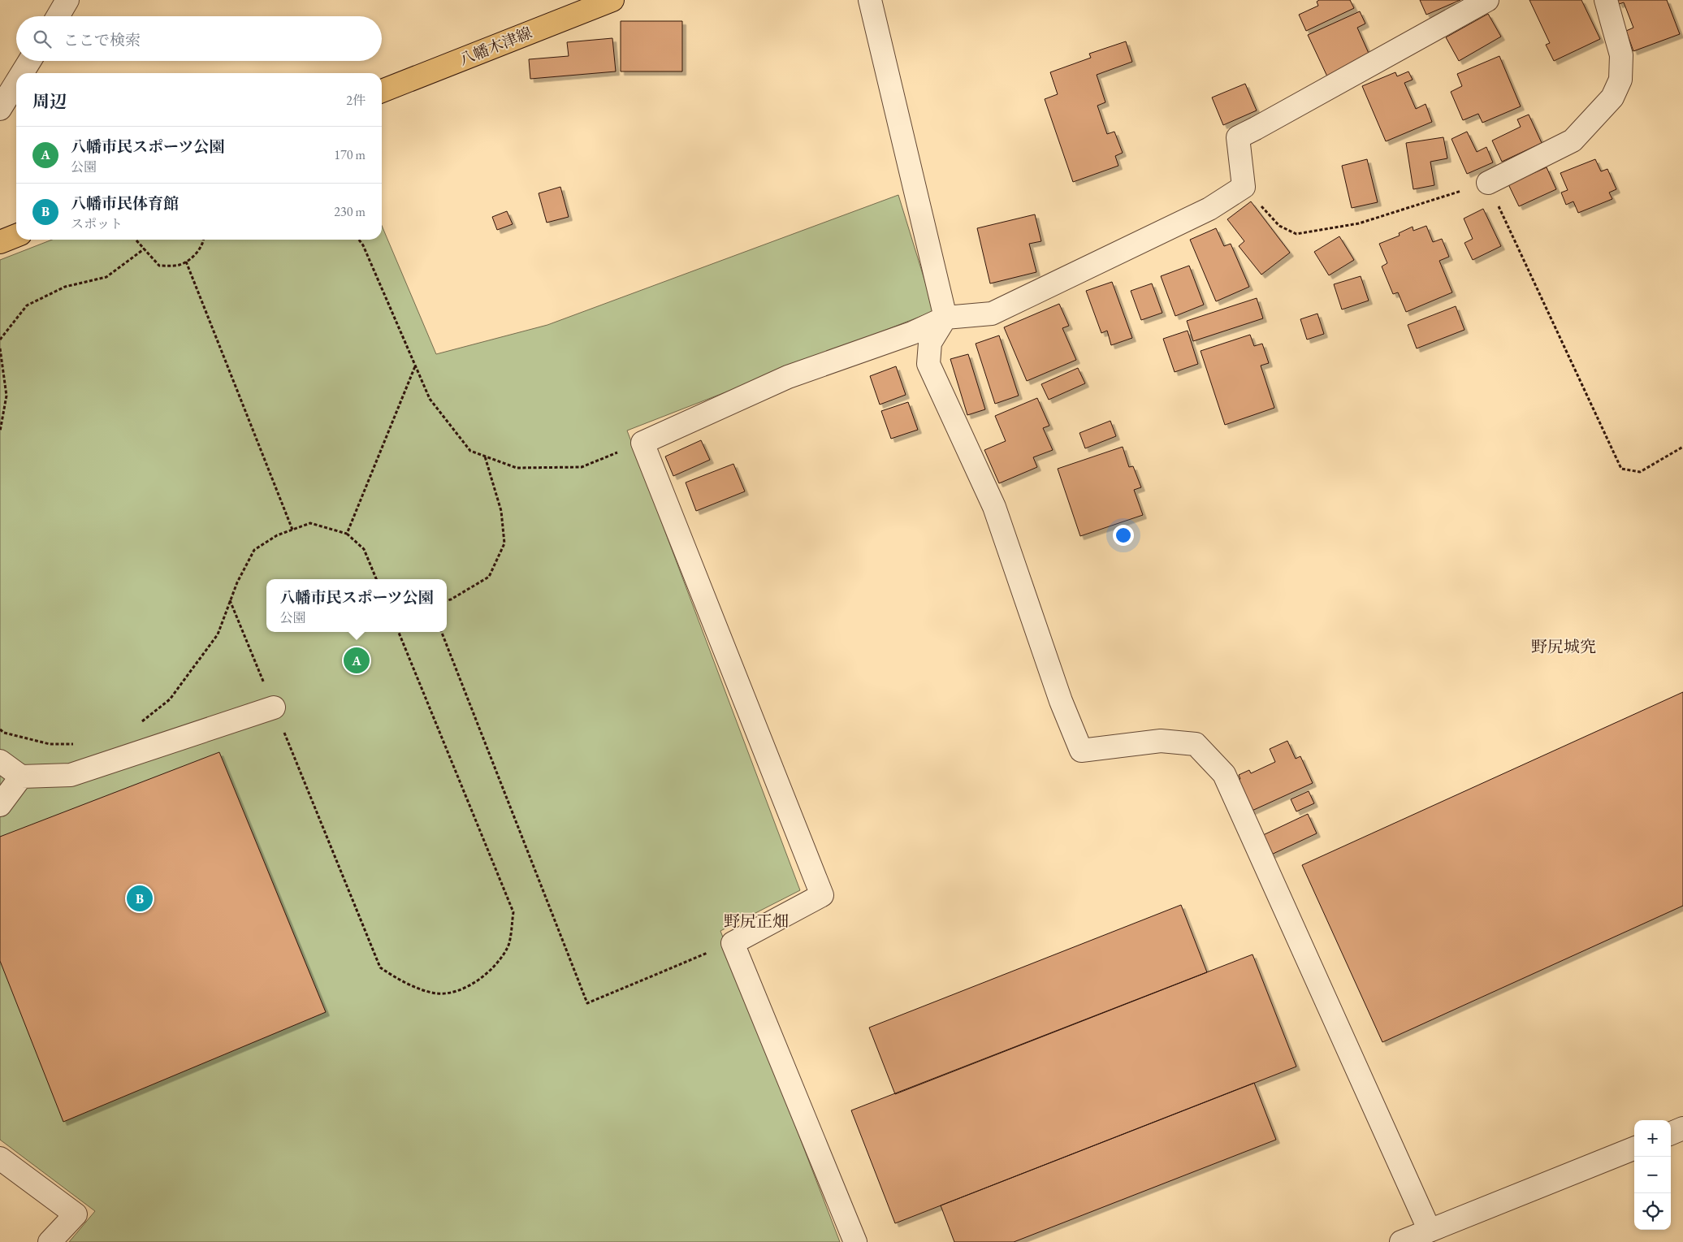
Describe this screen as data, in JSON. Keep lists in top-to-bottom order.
{
  "streets": {
    "main road": ["八幡木津線"]
  },
  "districts": ["野尻城究", "野尻正畑"],
  "page": {
    "search": "ここで検索",
    "heading": ["周辺", "2件"],
    "list": [
      {
        "mark": "A",
        "name": "八幡市民スポーツ公園",
        "note": "公園",
        "value": "170 m"
      },
      {
        "mark": "B",
        "name": "八幡市民体育館",
        "note": "スポット",
        "value": "230 m"
      }
    ],
    "popup": ["八幡市民スポーツ公園", "公園"],
    "pins": ["A", "B"],
    "map_buttons": ["+", "−"]
  }
}
